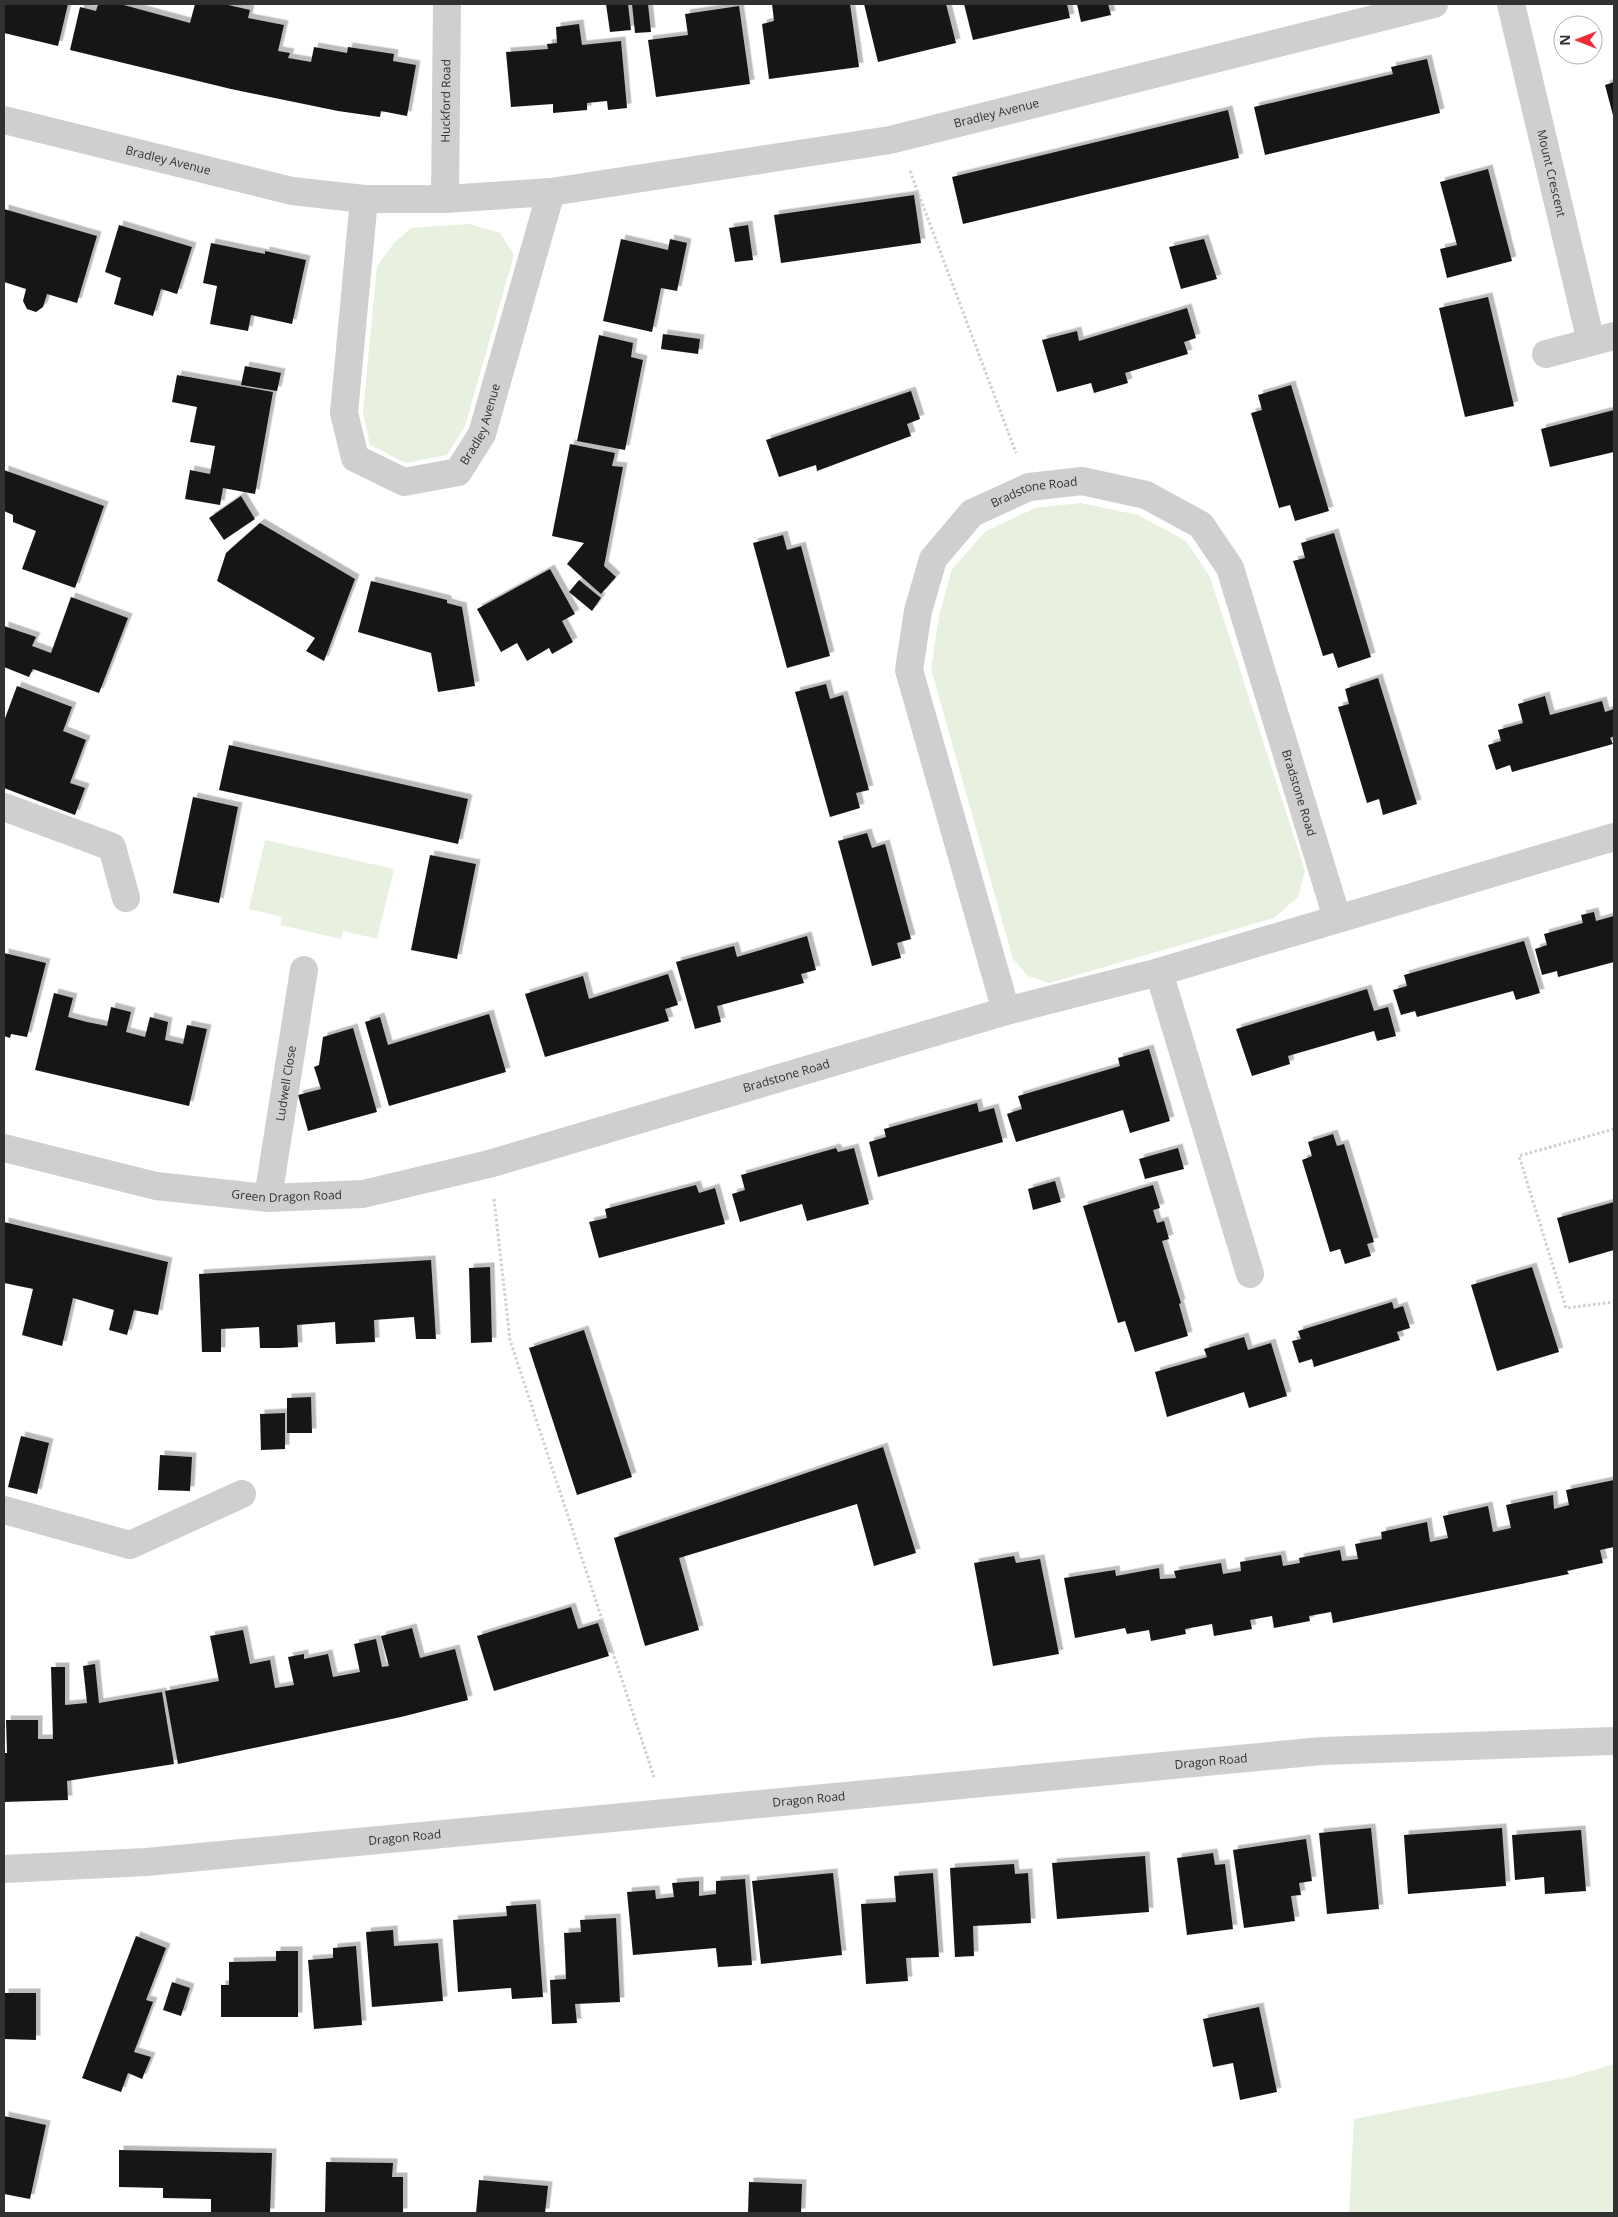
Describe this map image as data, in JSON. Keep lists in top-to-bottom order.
{
  "streets": {
    "street": [
      "Huckford Road",
      "Bradley Avenue",
      "Mount Crescent",
      "Bradstone Road",
      "Ludwell Close",
      "Green Dragon Road",
      "Dragon Road"
    ]
  },
  "crossings": [
    ["Huckford Road", "Bradley Avenue"],
    ["Bradstone Road", "Green Dragon Road"],
    ["Ludwell Close", "Green Dragon Road"]
  ],
  "north": "left"
}
